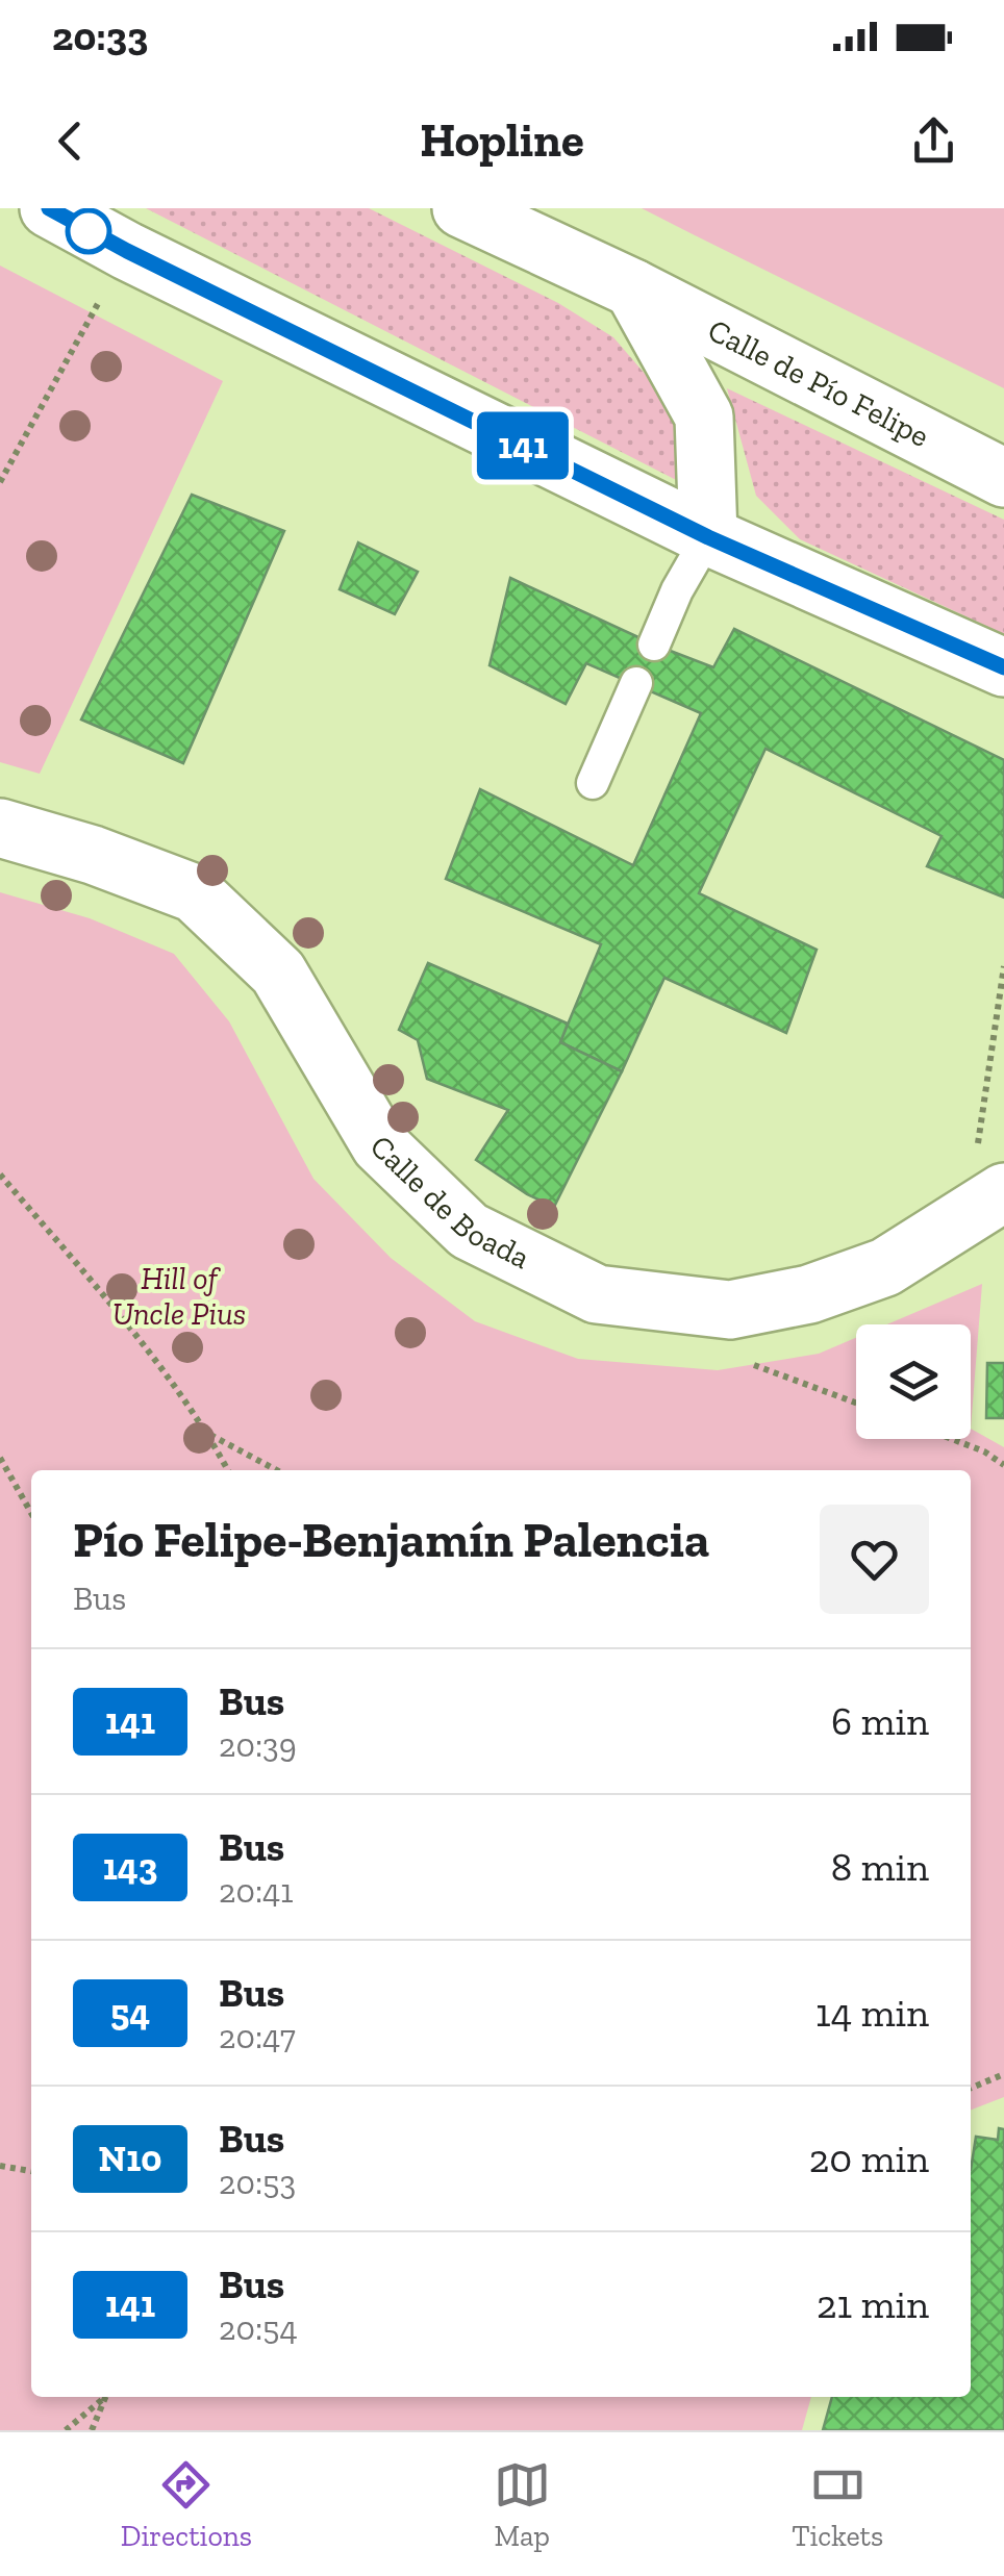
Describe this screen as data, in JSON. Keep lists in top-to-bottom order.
{
  "streets": {
    "street": ["Calle de Pío Felipe", "Calle de Boada"]
  },
  "parks": ["Hill of Uncle Pius"],
  "lines": ["bus line 141"],
  "page": {
    "status": "20:33",
    "header": "Hopline",
    "on_map": "141",
    "heading": ["Pío Felipe-Benjamín Palencia", "Bus"],
    "list": [
      {
        "mark": "141",
        "name": "Bus",
        "note": "20:39",
        "value": "6 min"
      },
      {
        "mark": "143",
        "name": "Bus",
        "note": "20:41",
        "value": "8 min"
      },
      {
        "mark": "54",
        "name": "Bus",
        "note": "20:47",
        "value": "14 min"
      },
      {
        "mark": "N10",
        "name": "Bus",
        "note": "20:53",
        "value": "20 min"
      },
      {
        "mark": "141",
        "name": "Bus",
        "note": "20:54",
        "value": "21 min"
      }
    ],
    "tabs": ["Directions", "Map", "Tickets"]
  }
}
